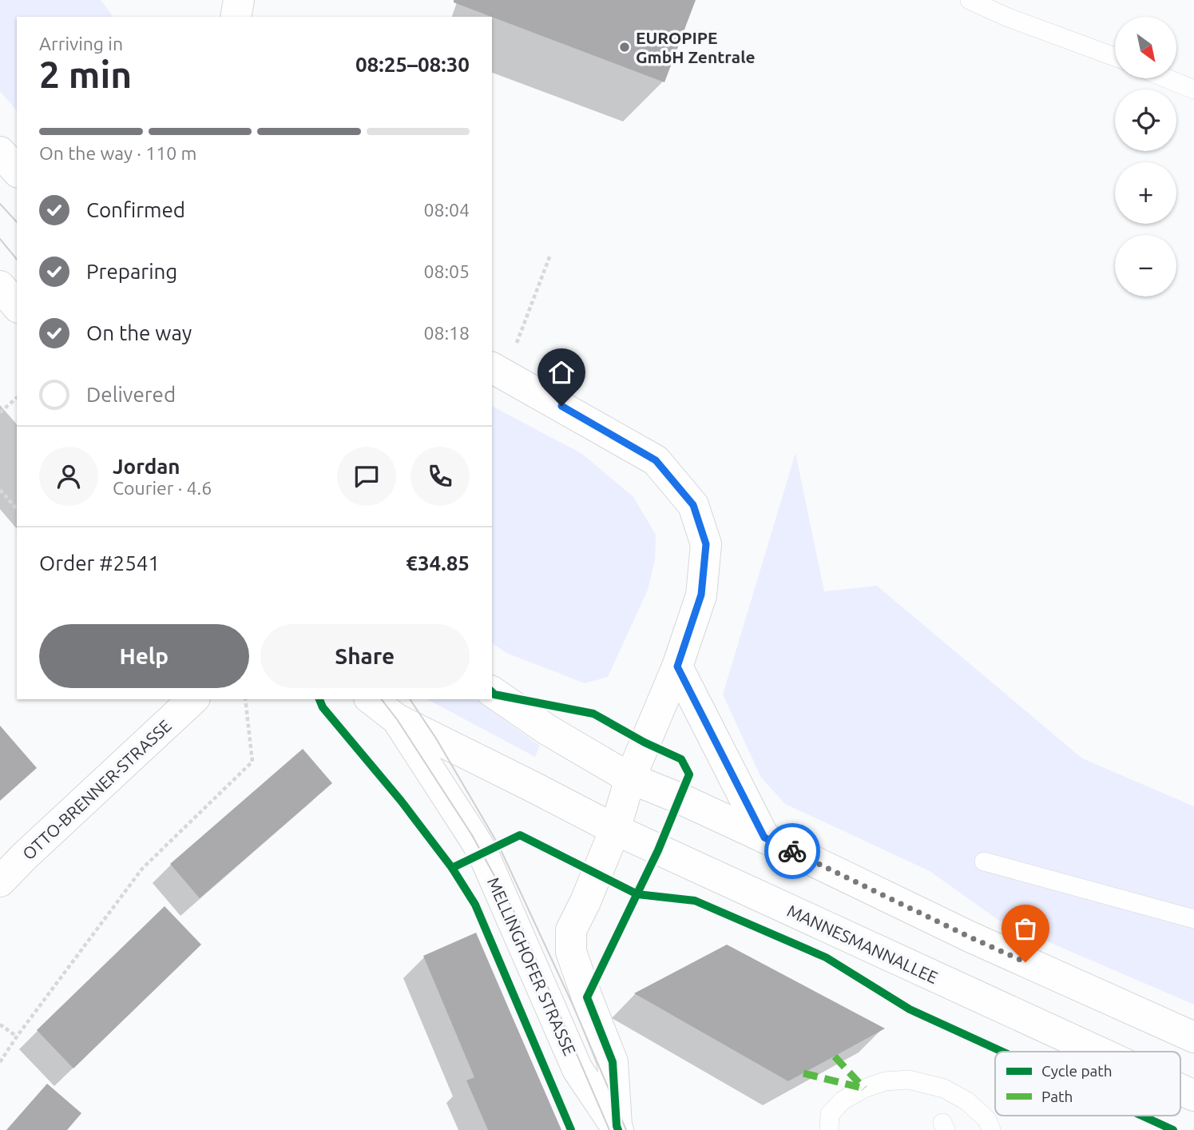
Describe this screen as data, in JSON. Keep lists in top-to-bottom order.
{
  "streets": {
    "street": ["OTTO-BRENNER-STRASSE", "MANNESMANNALLEE", "MELLINGHOFER STRASSE"]
  },
  "crossings": [
    ["MANNESMANNALLEE", "MELLINGHOFER STRASSE"]
  ],
  "places": ["EUROPIPE GmbH Zentrale"],
  "legend": ["Cycle path", "Path"],
  "north": "bottom right",
  "page": {
    "map_buttons": ["+", "−"],
    "heading": ["2 min", "Arriving in", "08:25–08:30"],
    "panel": [
      "Jordan",
      "Courier · 4.6",
      "Order #2541",
      "€34.85"
    ],
    "bar": "On the way · 110 m",
    "list": [
      ["Confirmed", "08:04"],
      ["Preparing", "08:05"],
      ["On the way", "08:18"],
      "Delivered"
    ],
    "buttons": ["Help", "Share"]
  }
}
